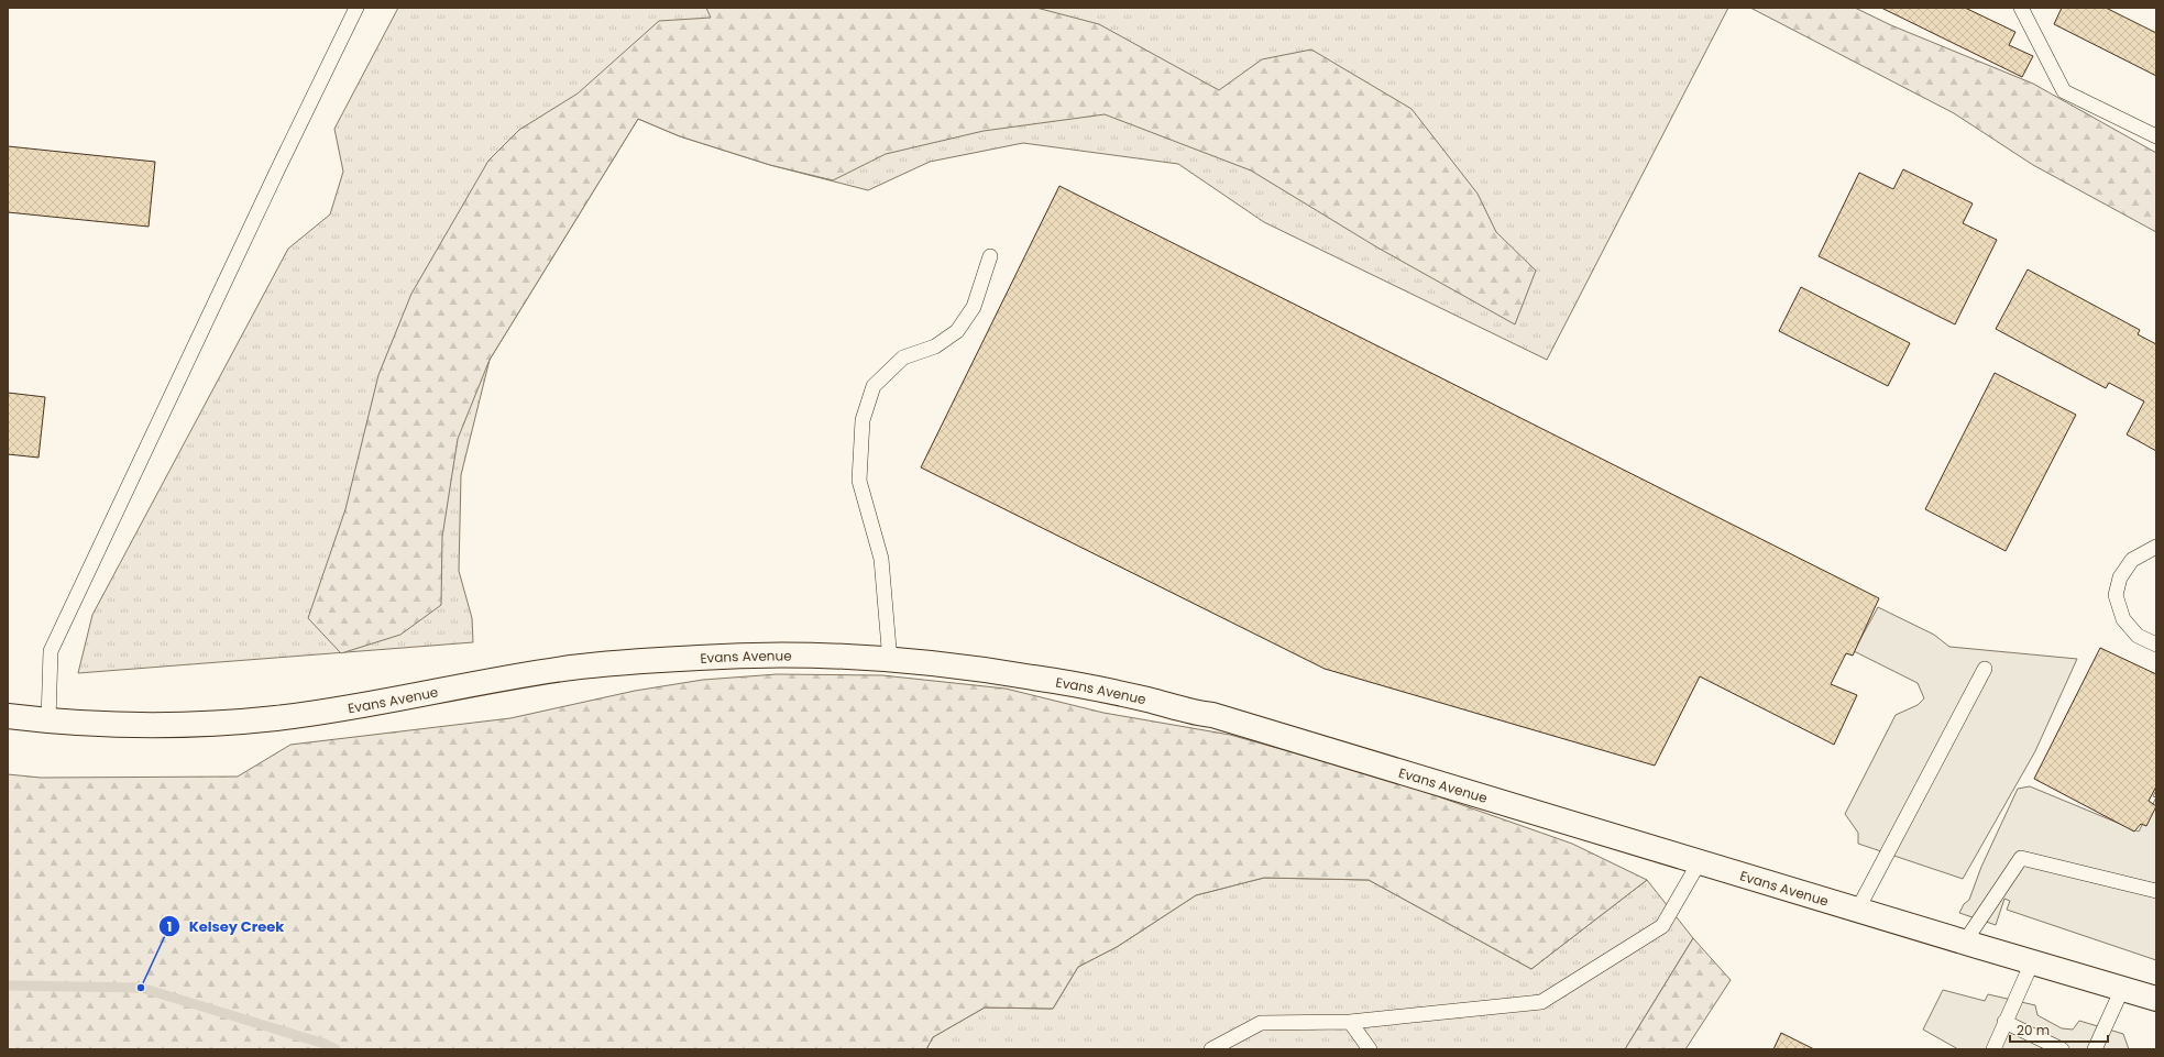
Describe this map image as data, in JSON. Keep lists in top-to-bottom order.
{
  "streets": {
    "street": ["Evans Avenue"]
  },
  "places": ["Kelsey Creek"],
  "scale_bar": "20 m"
}
